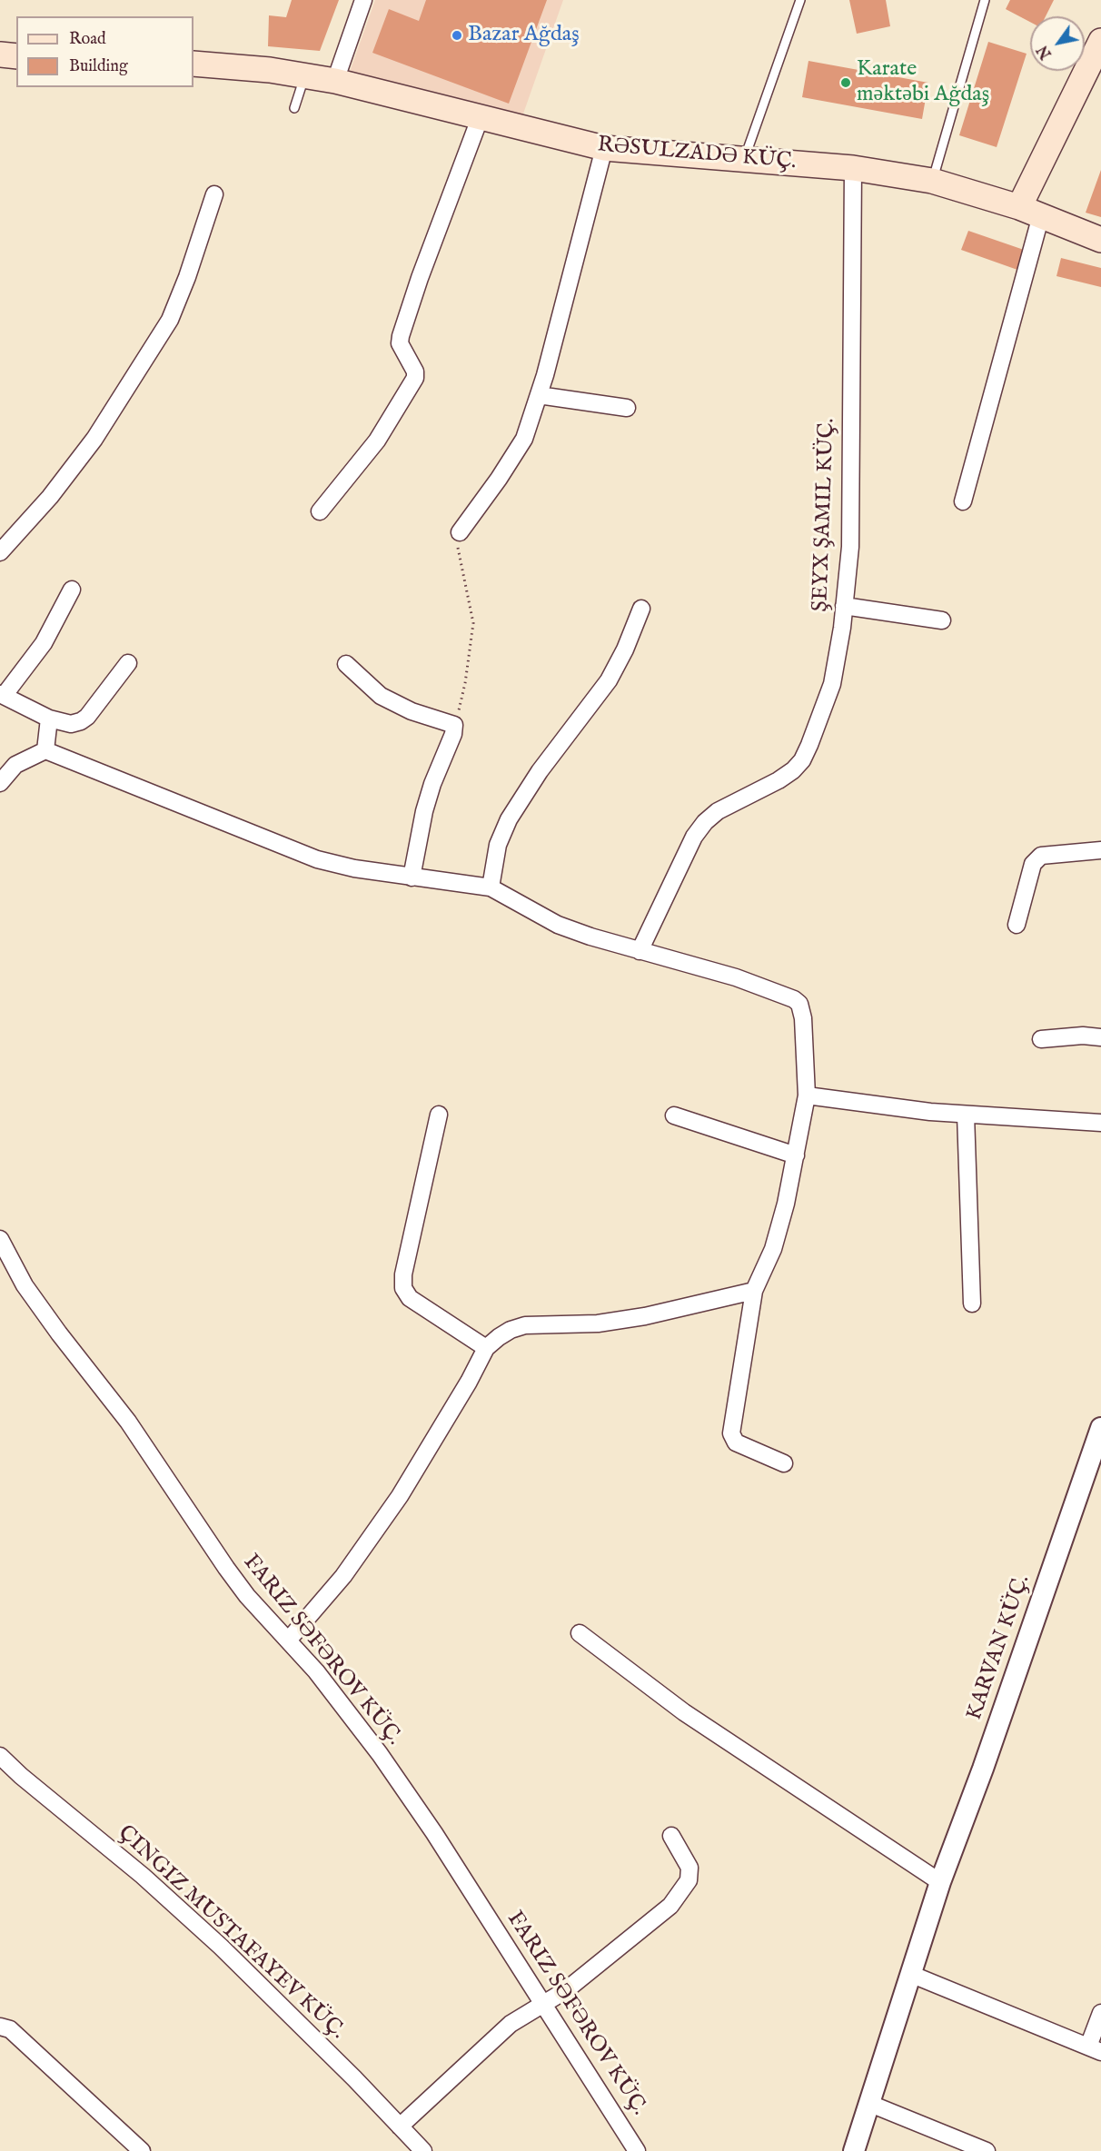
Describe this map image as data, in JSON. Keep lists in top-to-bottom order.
{
  "streets": {
    "main road": ["RƏSULZADƏ KÜÇ."],
    "street": [
      "ŞEYX ŞAMIL KÜÇ.",
      "KARVAN KÜÇ.",
      "FARIZ SƏFƏROV KÜÇ.",
      "ÇINGIZ MUSTAFAYEV KÜÇ."
    ]
  },
  "crossings": [
    ["RƏSULZADƏ KÜÇ.", "ŞEYX ŞAMIL KÜÇ."]
  ],
  "places": ["Bazar Ağdaş", "Karate məktəbi Ağdaş"],
  "legend": ["Road", "Building"],
  "north": "bottom left"
}
